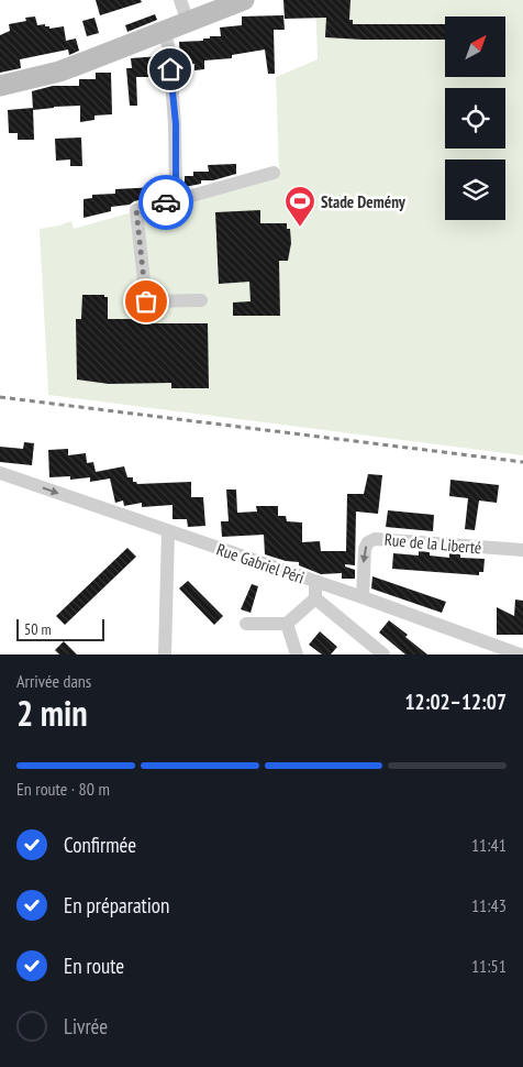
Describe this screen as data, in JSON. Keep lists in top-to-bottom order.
{
  "streets": {
    "street": ["Rue de la Liberté", "Rue Gabriel Péri"]
  },
  "crossings": [
    ["Rue de la Liberté", "Rue Gabriel Péri"]
  ],
  "places": {
    "sports": ["Stade Demény"]
  },
  "scale_bar": "50 m",
  "north": "top right",
  "page": {
    "scale": "50 m",
    "heading": ["2 min", "Arrivée dans", "12:02–12:07"],
    "bar": "En route · 80 m",
    "list": [
      ["Confirmée", "11:41"],
      ["En préparation", "11:43"],
      ["En route", "11:51"],
      "Livrée"
    ]
  }
}
